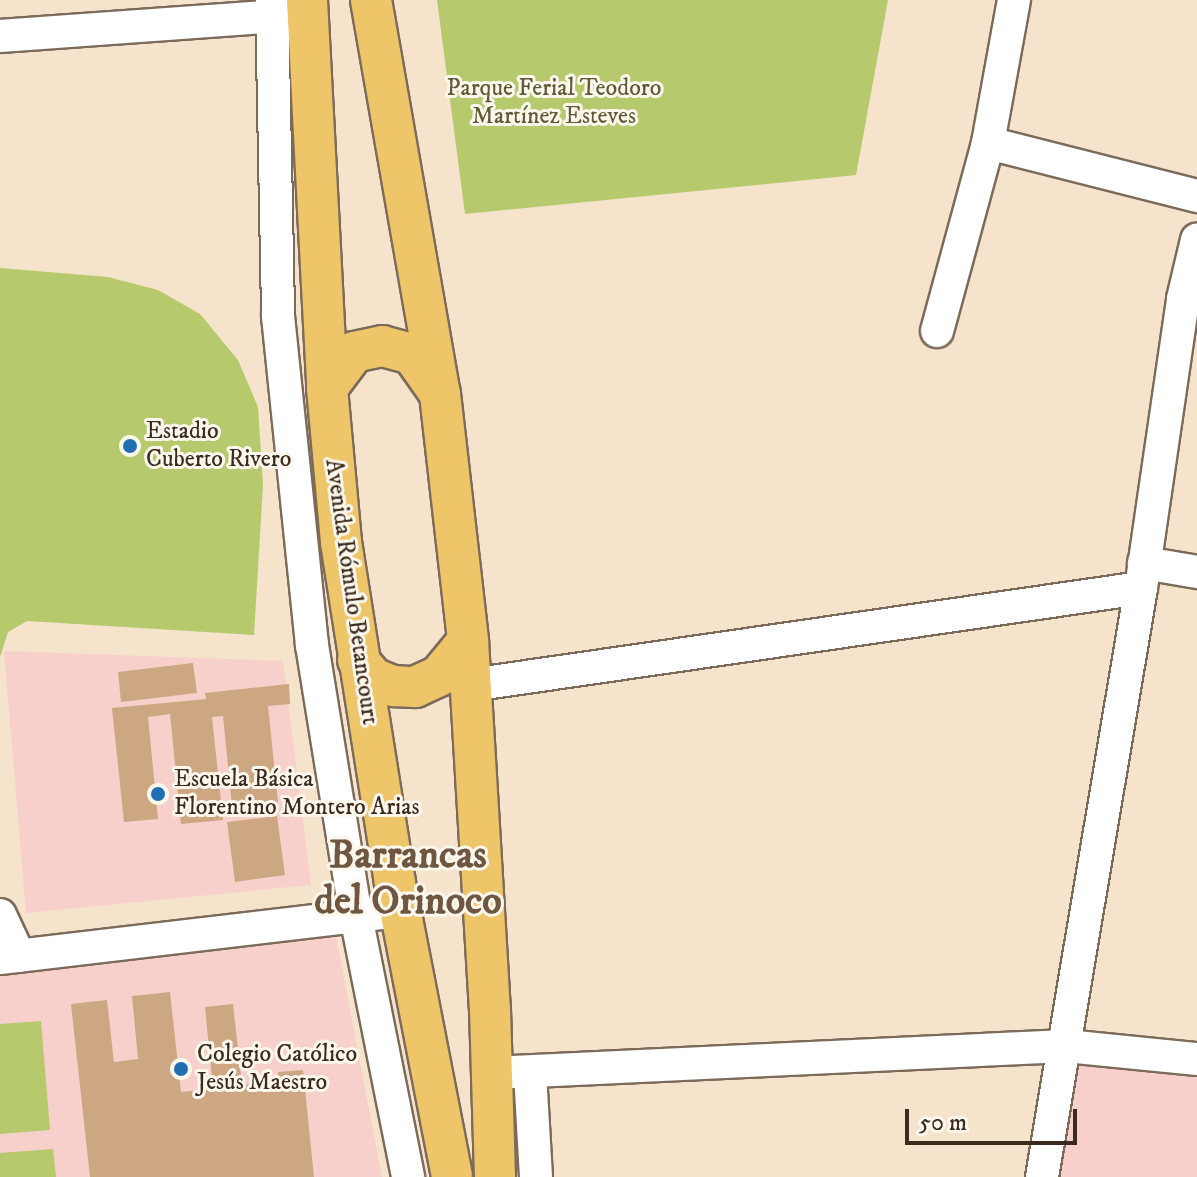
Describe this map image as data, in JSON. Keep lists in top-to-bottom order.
{
  "streets": {
    "main road": ["Avenida Rómulo Betancourt"]
  },
  "districts": ["Barrancas del Orinoco"],
  "parks": ["Parque Ferial Teodoro Martínez Esteves"],
  "places": ["Estadio Cuberto Rivero", "Escuela Básica Florentino Montero Arias", "Colegio Católico Jesús Maestro"],
  "scale_bar": "50 m"
}
